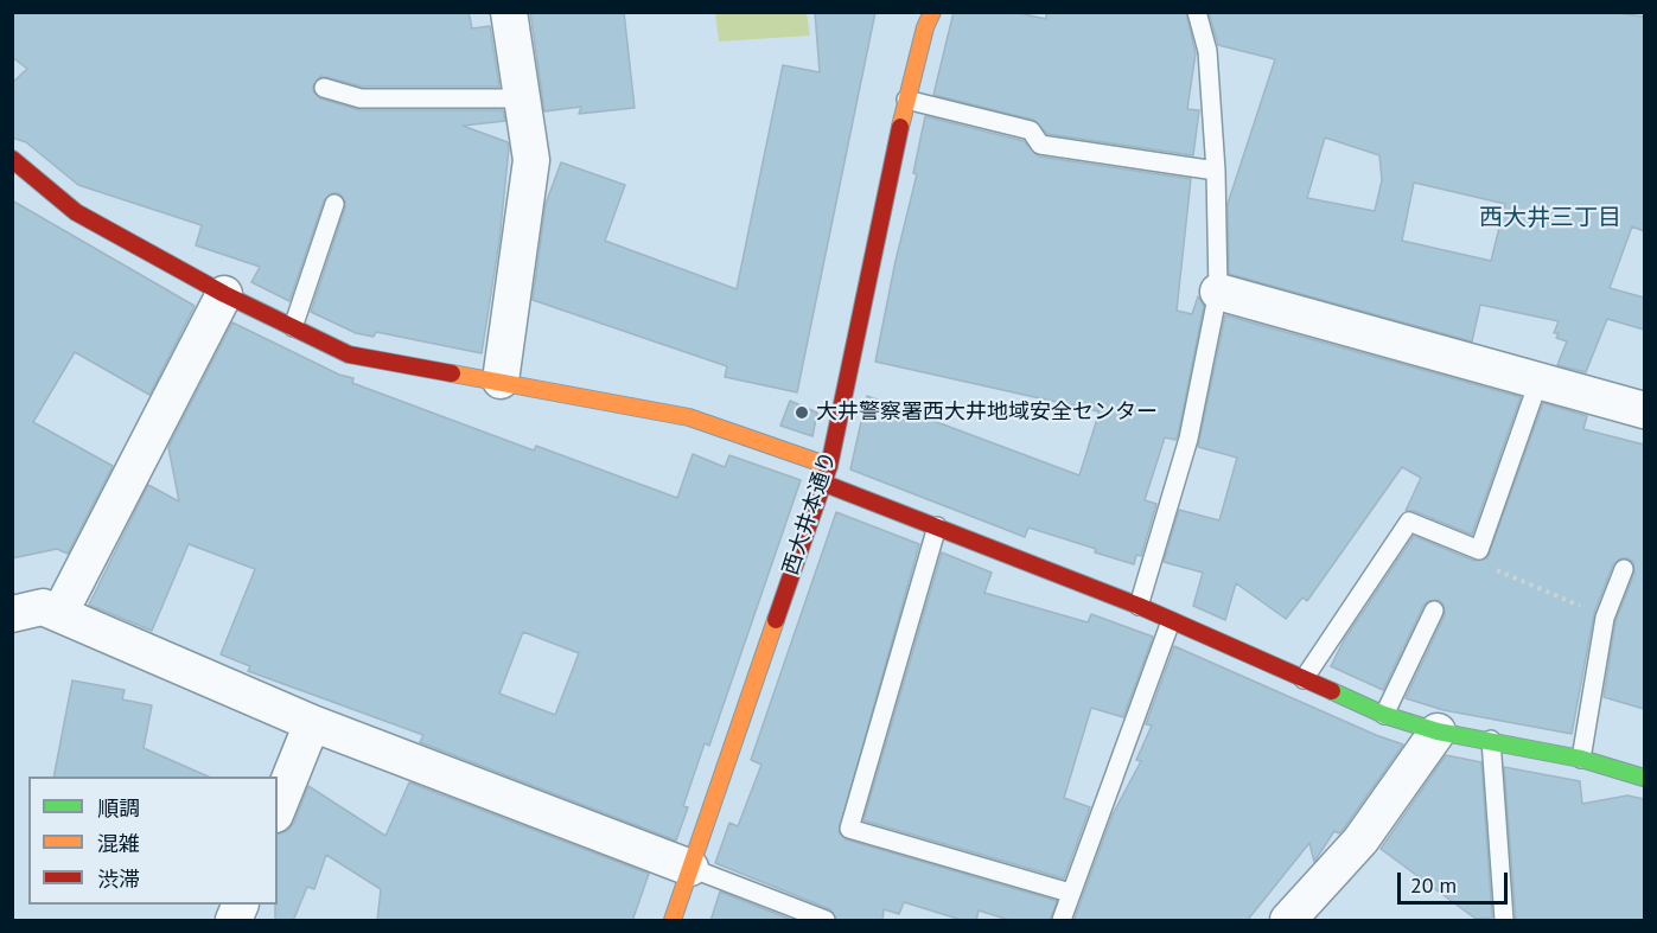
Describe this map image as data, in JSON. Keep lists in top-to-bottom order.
{
  "streets": {
    "street": ["西大井本通り"]
  },
  "districts": ["西大井三丁目"],
  "places": ["大井警察署西大井地域安全センター"],
  "legend": ["順調", "混雑", "渋滞"],
  "scale_bar": "20 m"
}
